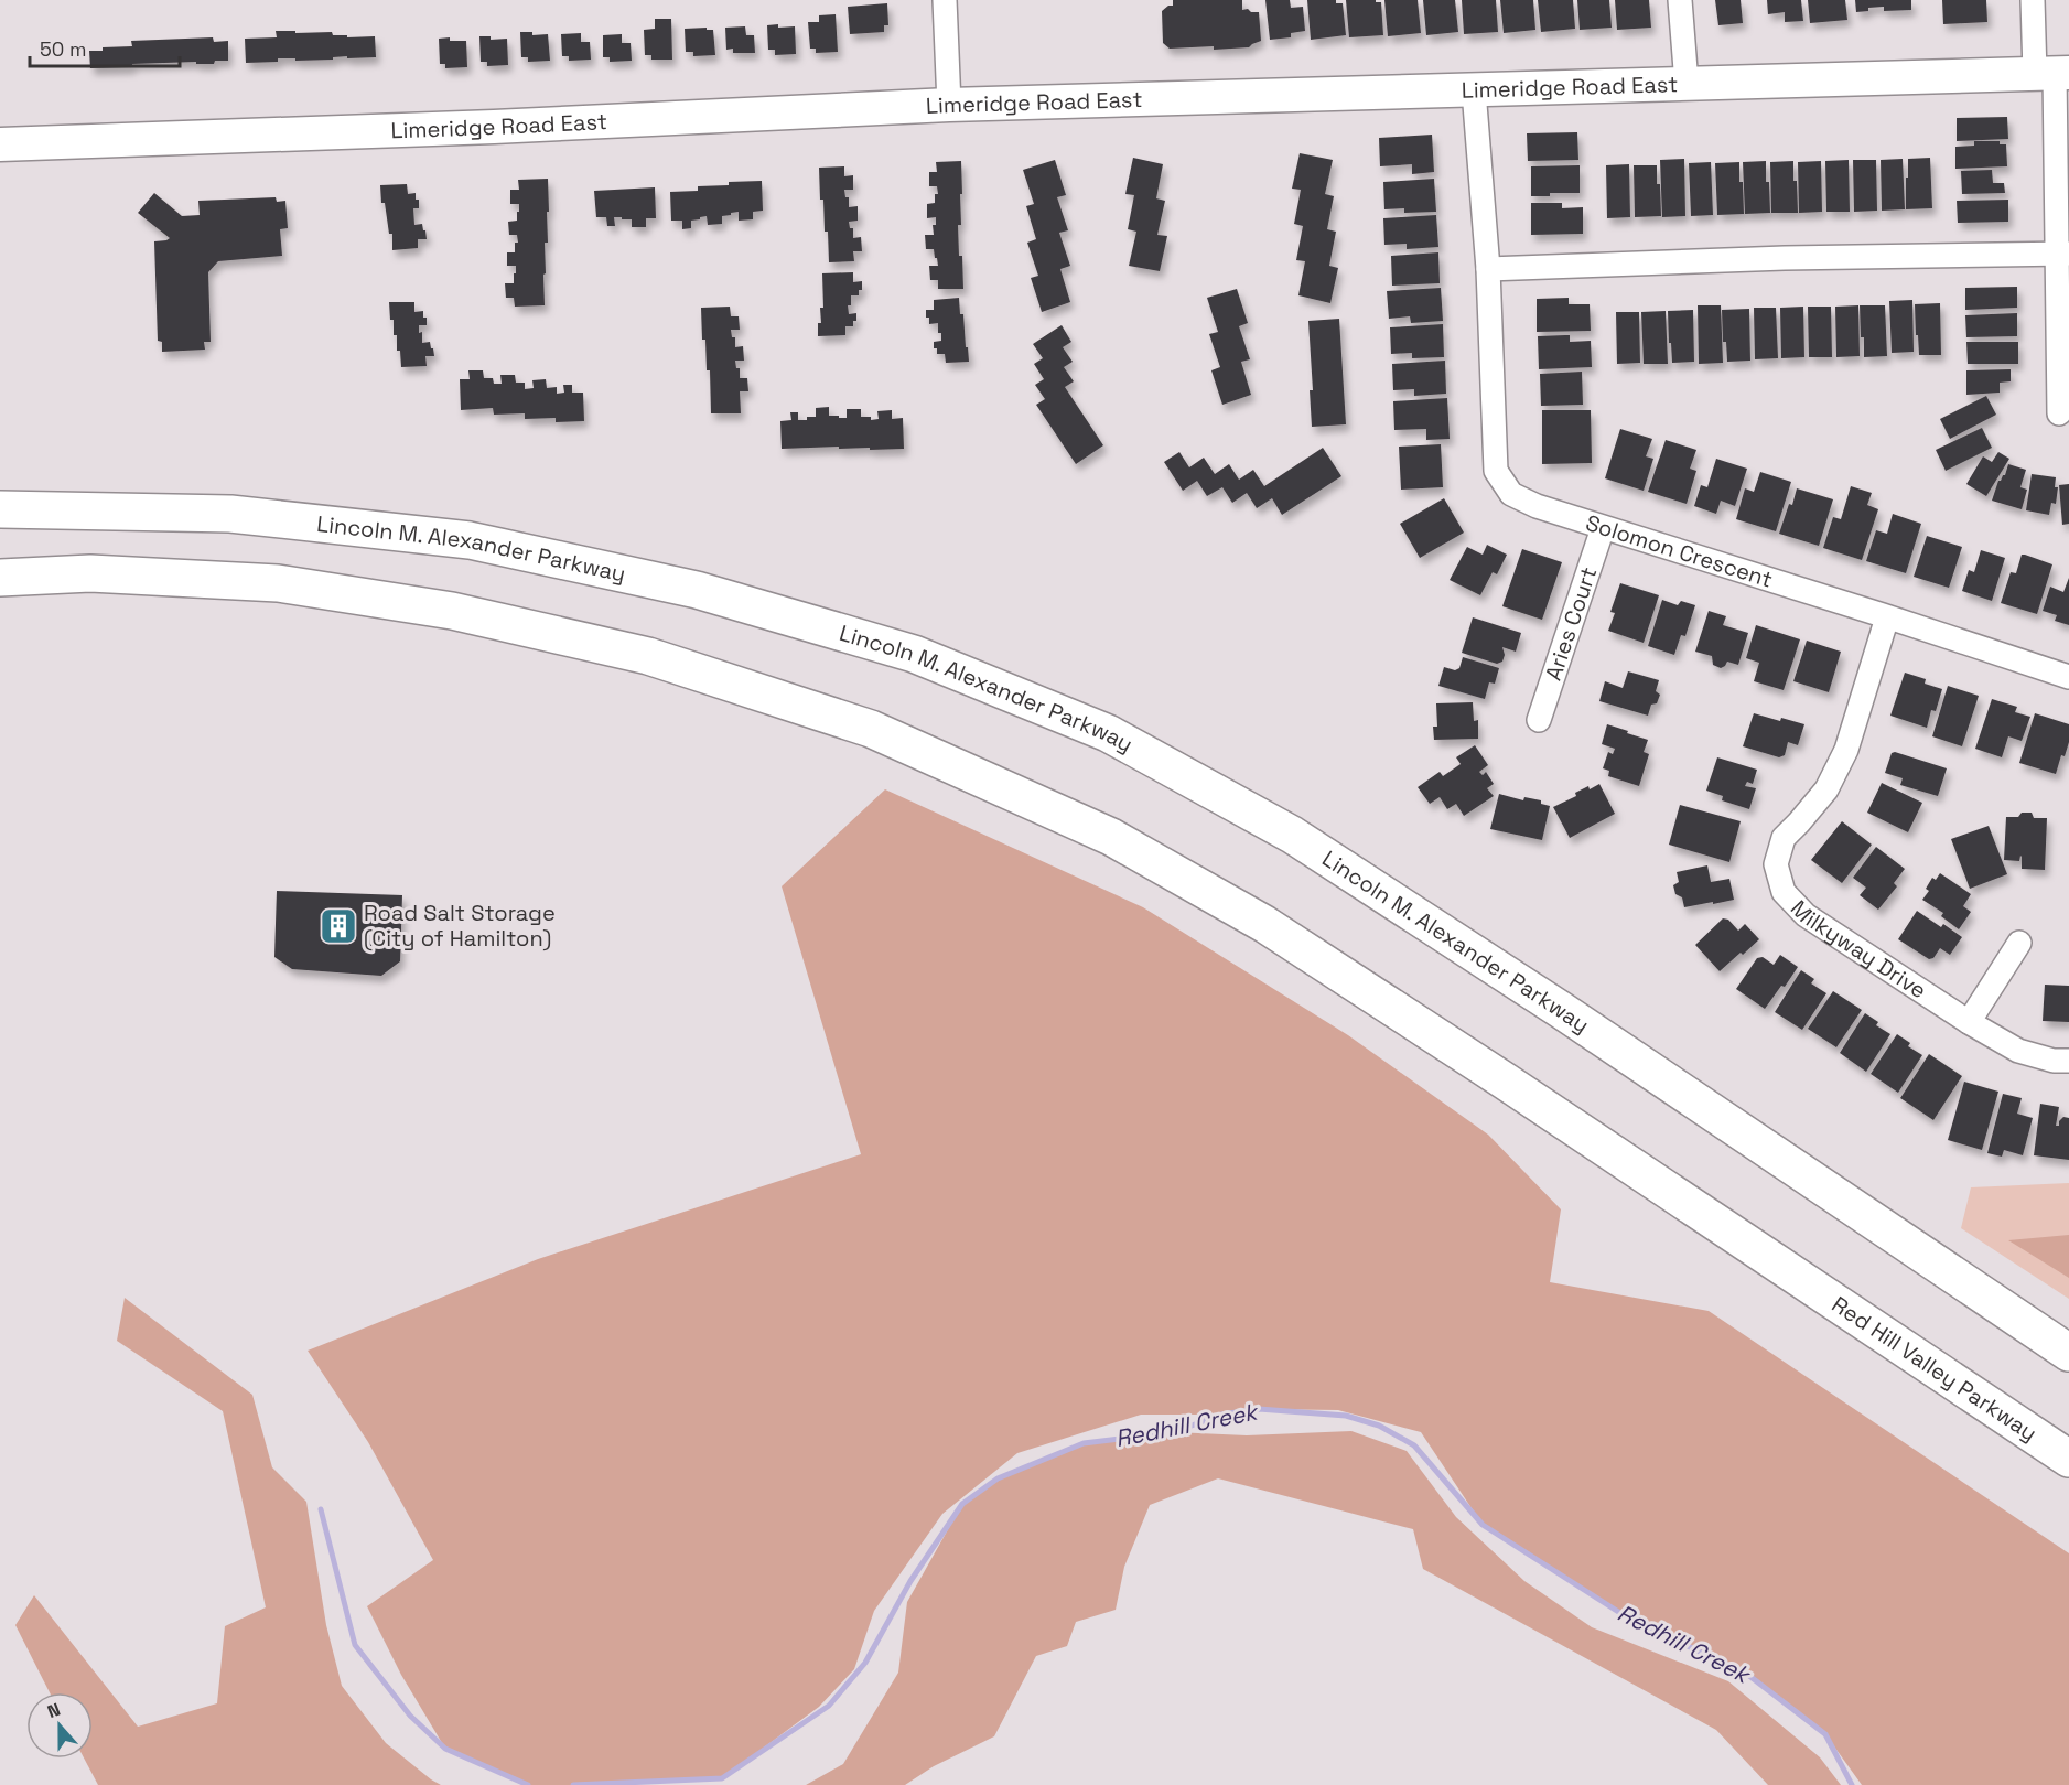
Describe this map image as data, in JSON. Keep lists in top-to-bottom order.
{
  "streets": {
    "highway": ["Lincoln M. Alexander Parkway", "Red Hill Valley Parkway"],
    "street": [
      "Limeridge Road East",
      "Solomon Crescent",
      "Aries Court",
      "Milkyway Drive"
    ]
  },
  "crossings": [
    ["Limeridge Road East", "Solomon Crescent"],
    ["Solomon Crescent", "Aries Court"],
    ["Solomon Crescent", "Milkyway Drive"]
  ],
  "water": ["Redhill Creek"],
  "places": {
    "building": ["Road Salt Storage (City of Hamilton)"]
  },
  "scale_bar": "50 m",
  "north": "top"
}
